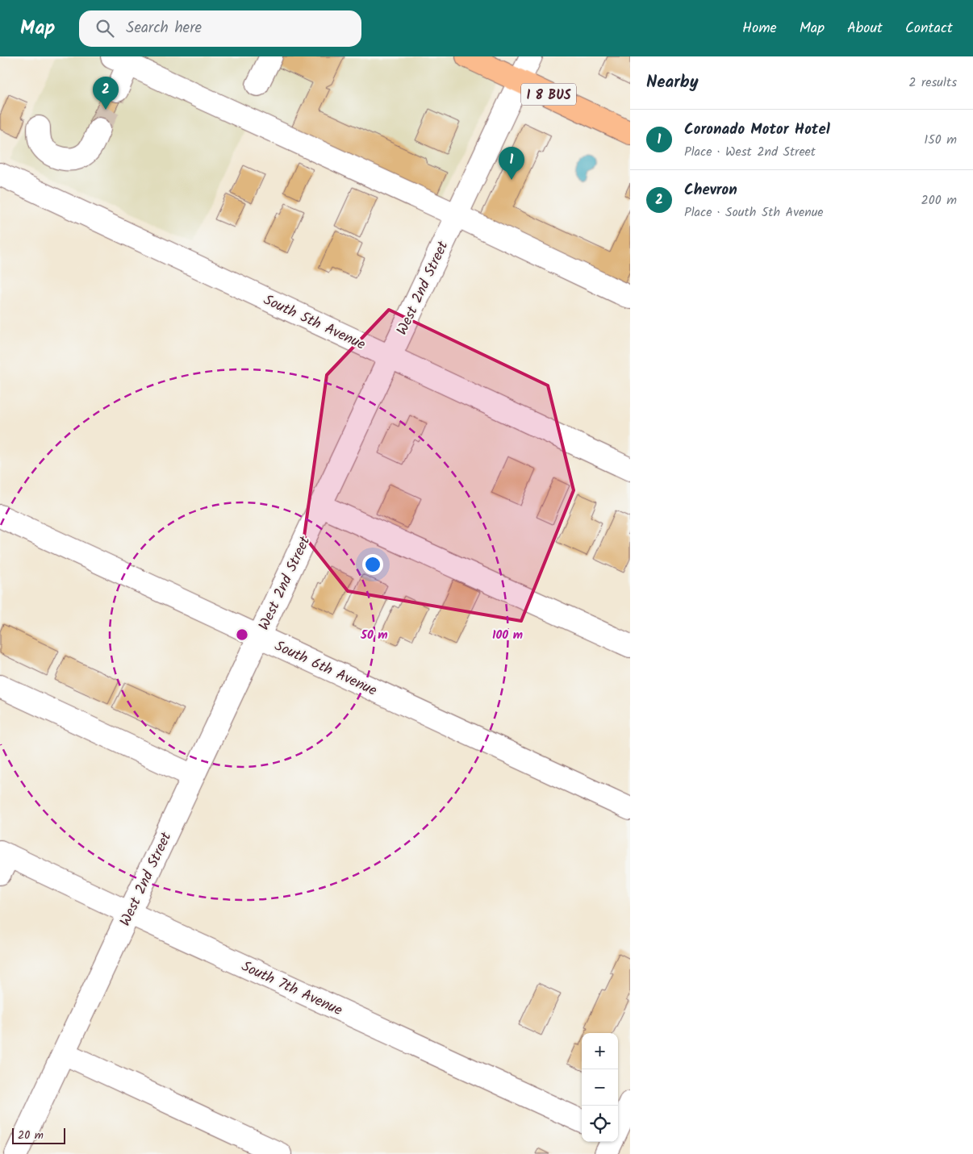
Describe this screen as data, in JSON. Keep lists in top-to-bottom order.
{
  "streets": {
    "main road": ["I 8 BUS"],
    "street": [
      "West 2nd Street",
      "South 5th Avenue",
      "South 6th Avenue",
      "South 7th Avenue"
    ]
  },
  "crossings": [
    ["I 8 BUS", "West 2nd Street"],
    ["West 2nd Street", "South 5th Avenue"],
    ["West 2nd Street", "South 6th Avenue"],
    ["West 2nd Street", "South 7th Avenue"]
  ],
  "scale_bar": "20 m",
  "page": {
    "header": "Map",
    "search": "Search here",
    "nav": [
      "Home",
      "Map",
      "About",
      "Contact"
    ],
    "heading": ["Nearby", "2 results"],
    "pins": ["2", "1"],
    "list": [
      {
        "mark": "1",
        "name": "Coronado Motor Hotel",
        "note": "Place · West 2nd Street",
        "value": "150 m"
      },
      {
        "mark": "2",
        "name": "Chevron",
        "note": "Place · South 5th Avenue",
        "value": "200 m"
      }
    ],
    "map_buttons": ["+", "−"],
    "scale": "20 m"
  },
  "rings": ["50 m", "100 m"]
}
